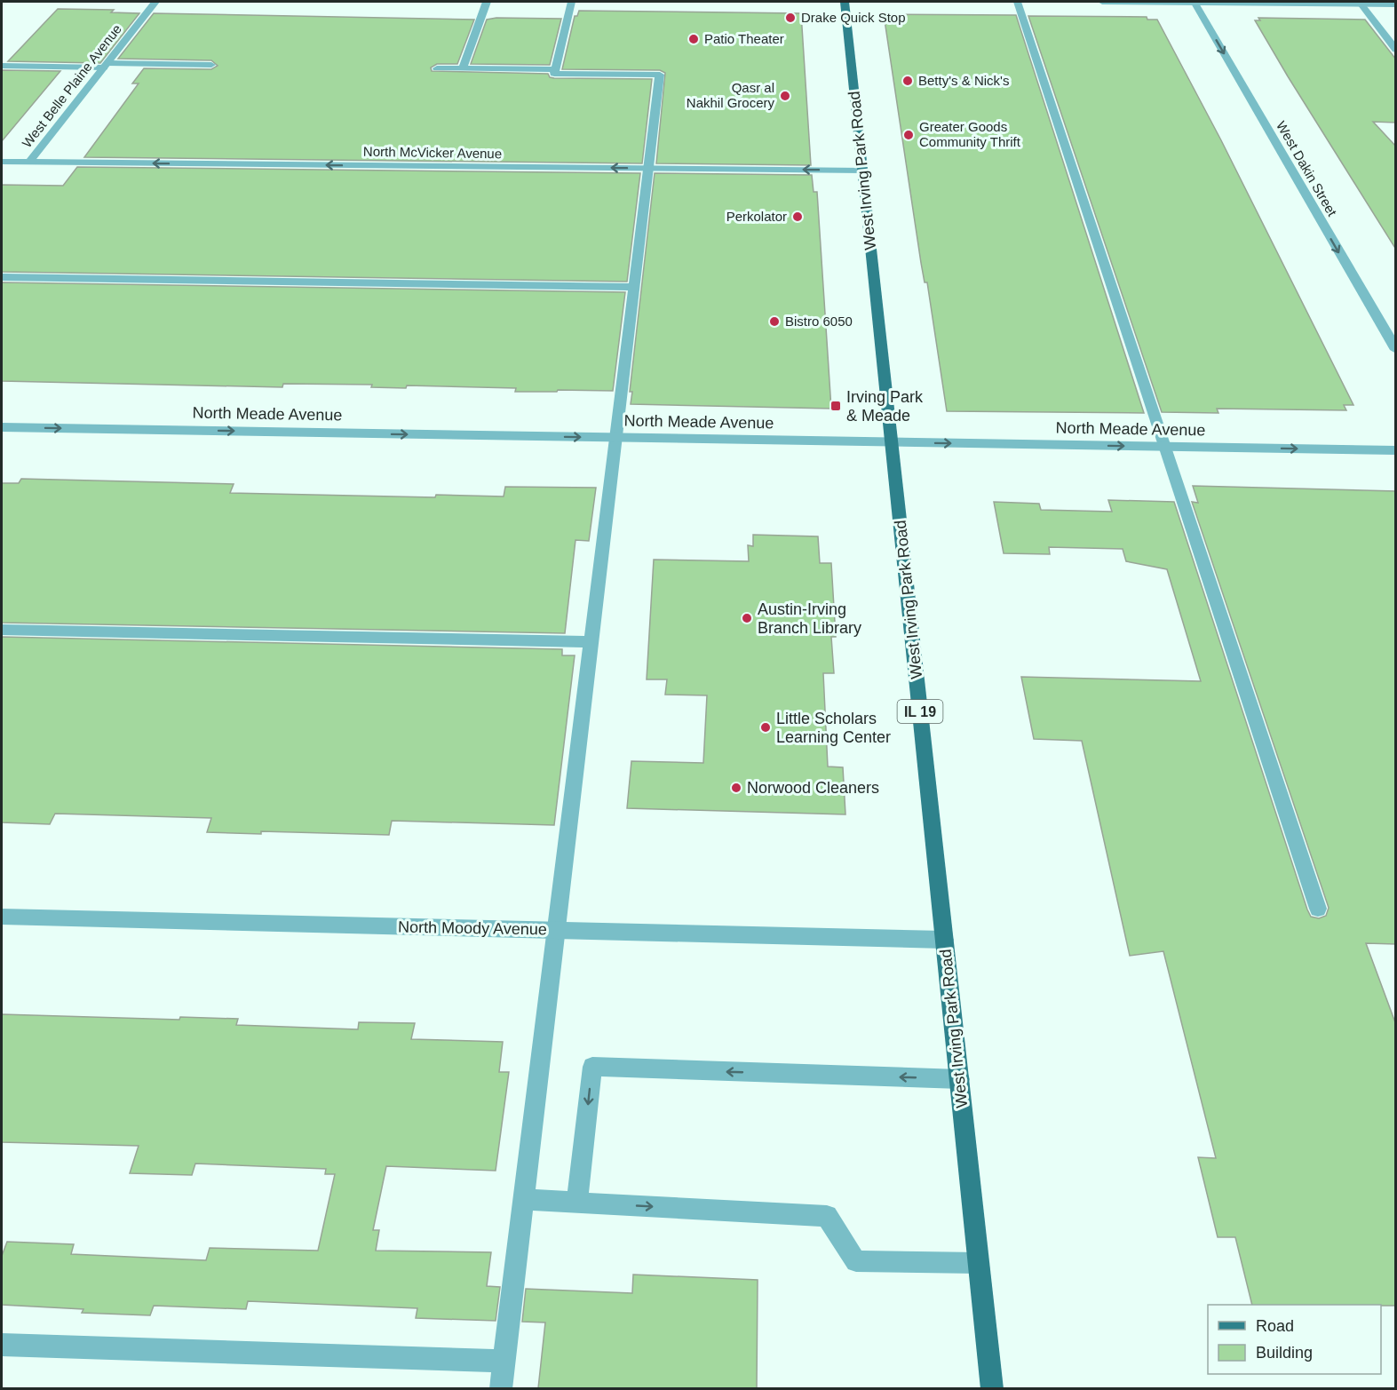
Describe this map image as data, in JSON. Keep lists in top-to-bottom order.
{
  "streets": {
    "main road": ["West Irving Park Road", "IL 19"],
    "street": [
      "West Belle Plaine Avenue",
      "North McVicker Avenue",
      "West Dakin Street",
      "North Meade Avenue",
      "North Moody Avenue"
    ]
  },
  "crossings": [
    ["West Belle Plaine Avenue", "North McVicker Avenue"],
    ["North McVicker Avenue", "West Irving Park Road"],
    ["West Irving Park Road", "North Meade Avenue"],
    ["West Irving Park Road", "North Moody Avenue"]
  ],
  "one_way": ["West Dakin Street", "North Meade Avenue"],
  "places": {
    "other": [
      "Drake Quick Stop",
      "Patio Theater",
      "Betty's & Nick's",
      "Qasr al Nakhil Grocery",
      "Greater Goods Community Thrift",
      "Perkolator",
      "Bistro 6050",
      "Austin-Irving Branch Library",
      "Little Scholars Learning Center",
      "Norwood Cleaners"
    ],
    "transit": ["Irving Park & Meade"]
  },
  "legend": ["Road", "Building"]
}
